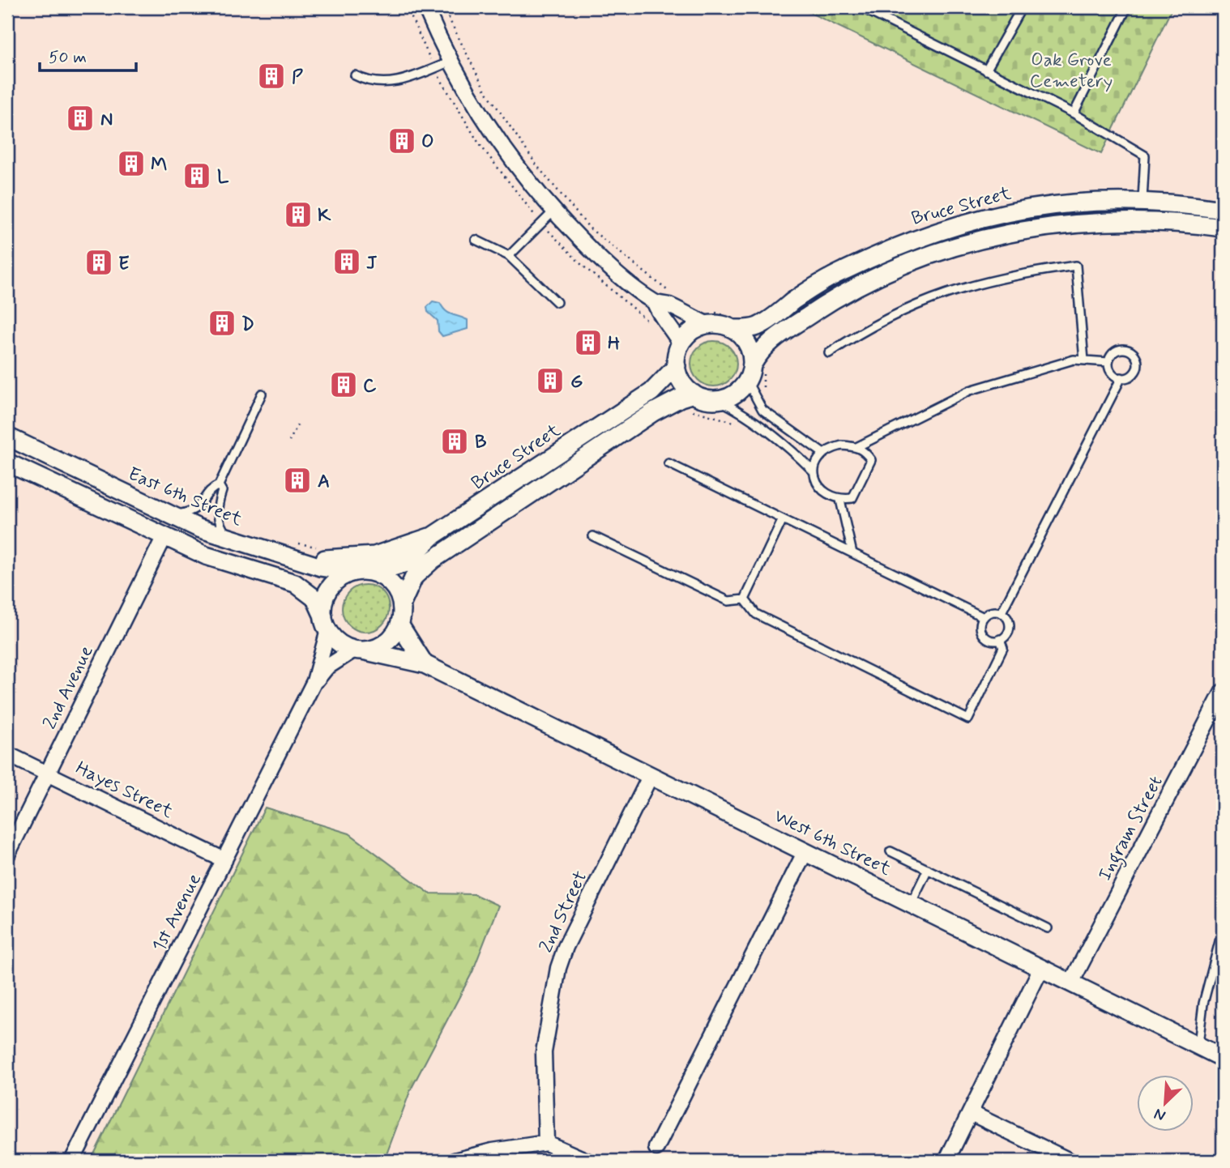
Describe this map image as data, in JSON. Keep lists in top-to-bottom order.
{
  "streets": {
    "street": [
      "Bruce Street",
      "East 6th Street",
      "2nd Avenue",
      "Hayes Street",
      "Ingram Street",
      "West 6th Street",
      "2nd Street",
      "1st Avenue"
    ]
  },
  "crossings": [
    ["Bruce Street", "East 6th Street"],
    ["Bruce Street", "West 6th Street"],
    ["Bruce Street", "1st Avenue"],
    ["East 6th Street", "West 6th Street"],
    ["East 6th Street", "1st Avenue"],
    ["2nd Avenue", "Hayes Street"],
    ["Hayes Street", "1st Avenue"],
    ["Ingram Street", "West 6th Street"],
    ["West 6th Street", "2nd Street"],
    ["West 6th Street", "1st Avenue"]
  ],
  "parks": ["Oak Grove Cemetery"],
  "places": {
    "building": [
      "P",
      "N",
      "O",
      "M",
      "L",
      "K",
      "J",
      "E",
      "D",
      "H",
      "G",
      "C",
      "B",
      "A"
    ]
  },
  "scale_bar": "50 m",
  "north": "bottom left"
}
